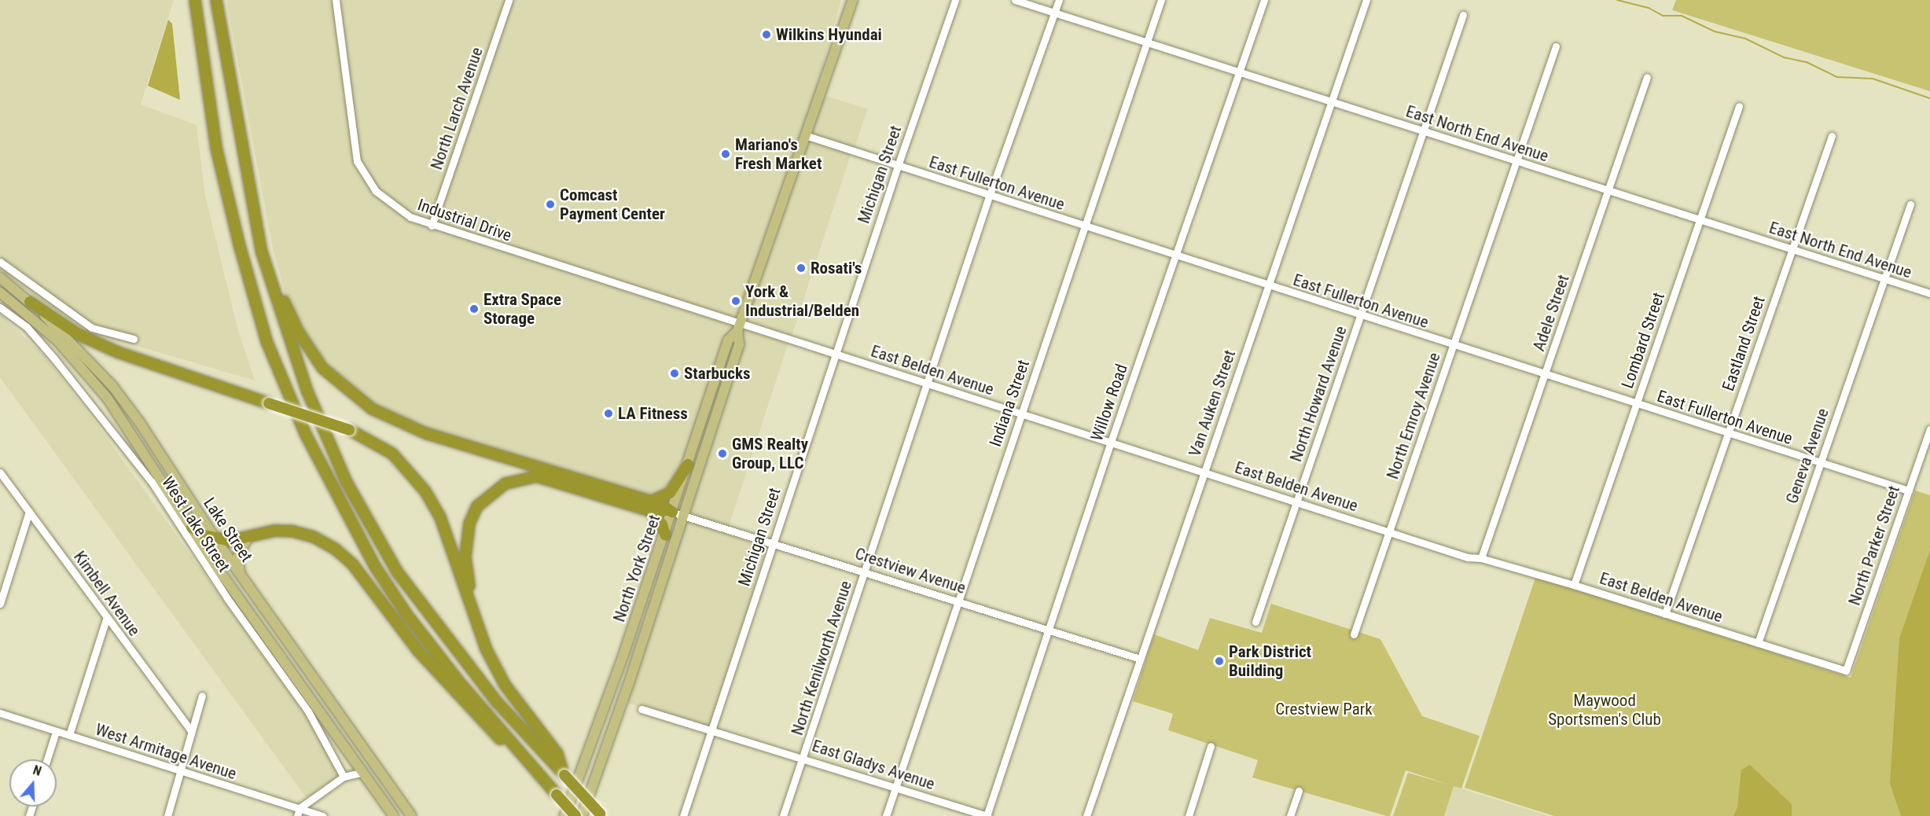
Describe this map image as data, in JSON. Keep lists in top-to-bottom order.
{
  "streets": {
    "main road": ["Lake Street", "North York Street"],
    "street": [
      "North Larch Avenue",
      "East North End Avenue",
      "Michigan Street",
      "East Fullerton Avenue",
      "Industrial Drive",
      "Adele Street",
      "Lombard Street",
      "Eastland Street",
      "East Belden Avenue",
      "North Howard Avenue",
      "Willow Road",
      "Indiana Street",
      "Van Auken Street",
      "North Emroy Avenue",
      "Geneva Avenue",
      "West Lake Street",
      "North Parker Street",
      "Crestview Avenue",
      "Kimbell Avenue",
      "North Kenilworth Avenue",
      "West Armitage Avenue",
      "East Gladys Avenue"
    ]
  },
  "crossings": [
    ["North Larch Avenue", "Industrial Drive"],
    ["East North End Avenue", "Adele Street"],
    ["East North End Avenue", "Lombard Street"],
    ["East North End Avenue", "Eastland Street"],
    ["East North End Avenue", "North Howard Avenue"],
    ["East North End Avenue", "Willow Road"],
    ["East North End Avenue", "Indiana Street"],
    ["East North End Avenue", "Van Auken Street"],
    ["East North End Avenue", "North Emroy Avenue"],
    ["East North End Avenue", "Geneva Avenue"],
    ["East North End Avenue", "North Kenilworth Avenue"],
    ["Michigan Street", "East Fullerton Avenue"],
    ["Michigan Street", "East Belden Avenue"],
    ["Michigan Street", "Crestview Avenue"],
    ["Michigan Street", "East Gladys Avenue"],
    ["East Fullerton Avenue", "Adele Street"],
    ["East Fullerton Avenue", "Lombard Street"],
    ["East Fullerton Avenue", "Eastland Street"],
    ["East Fullerton Avenue", "North Howard Avenue"],
    ["East Fullerton Avenue", "Willow Road"],
    ["East Fullerton Avenue", "Indiana Street"],
    ["East Fullerton Avenue", "Van Auken Street"],
    ["East Fullerton Avenue", "North Emroy Avenue"],
    ["East Fullerton Avenue", "Geneva Avenue"],
    ["East Fullerton Avenue", "North Parker Street"],
    ["East Fullerton Avenue", "North York Street"],
    ["East Fullerton Avenue", "North Kenilworth Avenue"],
    ["Industrial Drive", "East Belden Avenue"],
    ["Industrial Drive", "North York Street"],
    ["Adele Street", "East Belden Avenue"],
    ["Lombard Street", "East Belden Avenue"],
    ["Eastland Street", "East Belden Avenue"],
    ["East Belden Avenue", "North Howard Avenue"],
    ["East Belden Avenue", "Willow Road"],
    ["East Belden Avenue", "Indiana Street"],
    ["East Belden Avenue", "Van Auken Street"],
    ["East Belden Avenue", "North Emroy Avenue"],
    ["East Belden Avenue", "Geneva Avenue"],
    ["East Belden Avenue", "North Parker Street"],
    ["East Belden Avenue", "North York Street"],
    ["East Belden Avenue", "North Kenilworth Avenue"],
    ["Willow Road", "Crestview Avenue"],
    ["Willow Road", "East Gladys Avenue"],
    ["Indiana Street", "Crestview Avenue"],
    ["Indiana Street", "East Gladys Avenue"],
    ["Van Auken Street", "Crestview Avenue"],
    ["North York Street", "Crestview Avenue"],
    ["Crestview Avenue", "North Kenilworth Avenue"],
    ["North Kenilworth Avenue", "East Gladys Avenue"]
  ],
  "parks": ["Maywood Sportsmen's Club", "Crestview Park"],
  "places": [
    "Wilkins Hyundai",
    "Mariano's Fresh Market",
    "Comcast Payment Center",
    "Rosati's",
    "York & Industrial/Belden",
    "Extra Space Storage",
    "Starbucks",
    "LA Fitness",
    "GMS Realty Group, LLC",
    "Park District Building"
  ],
  "north": "top"
}
